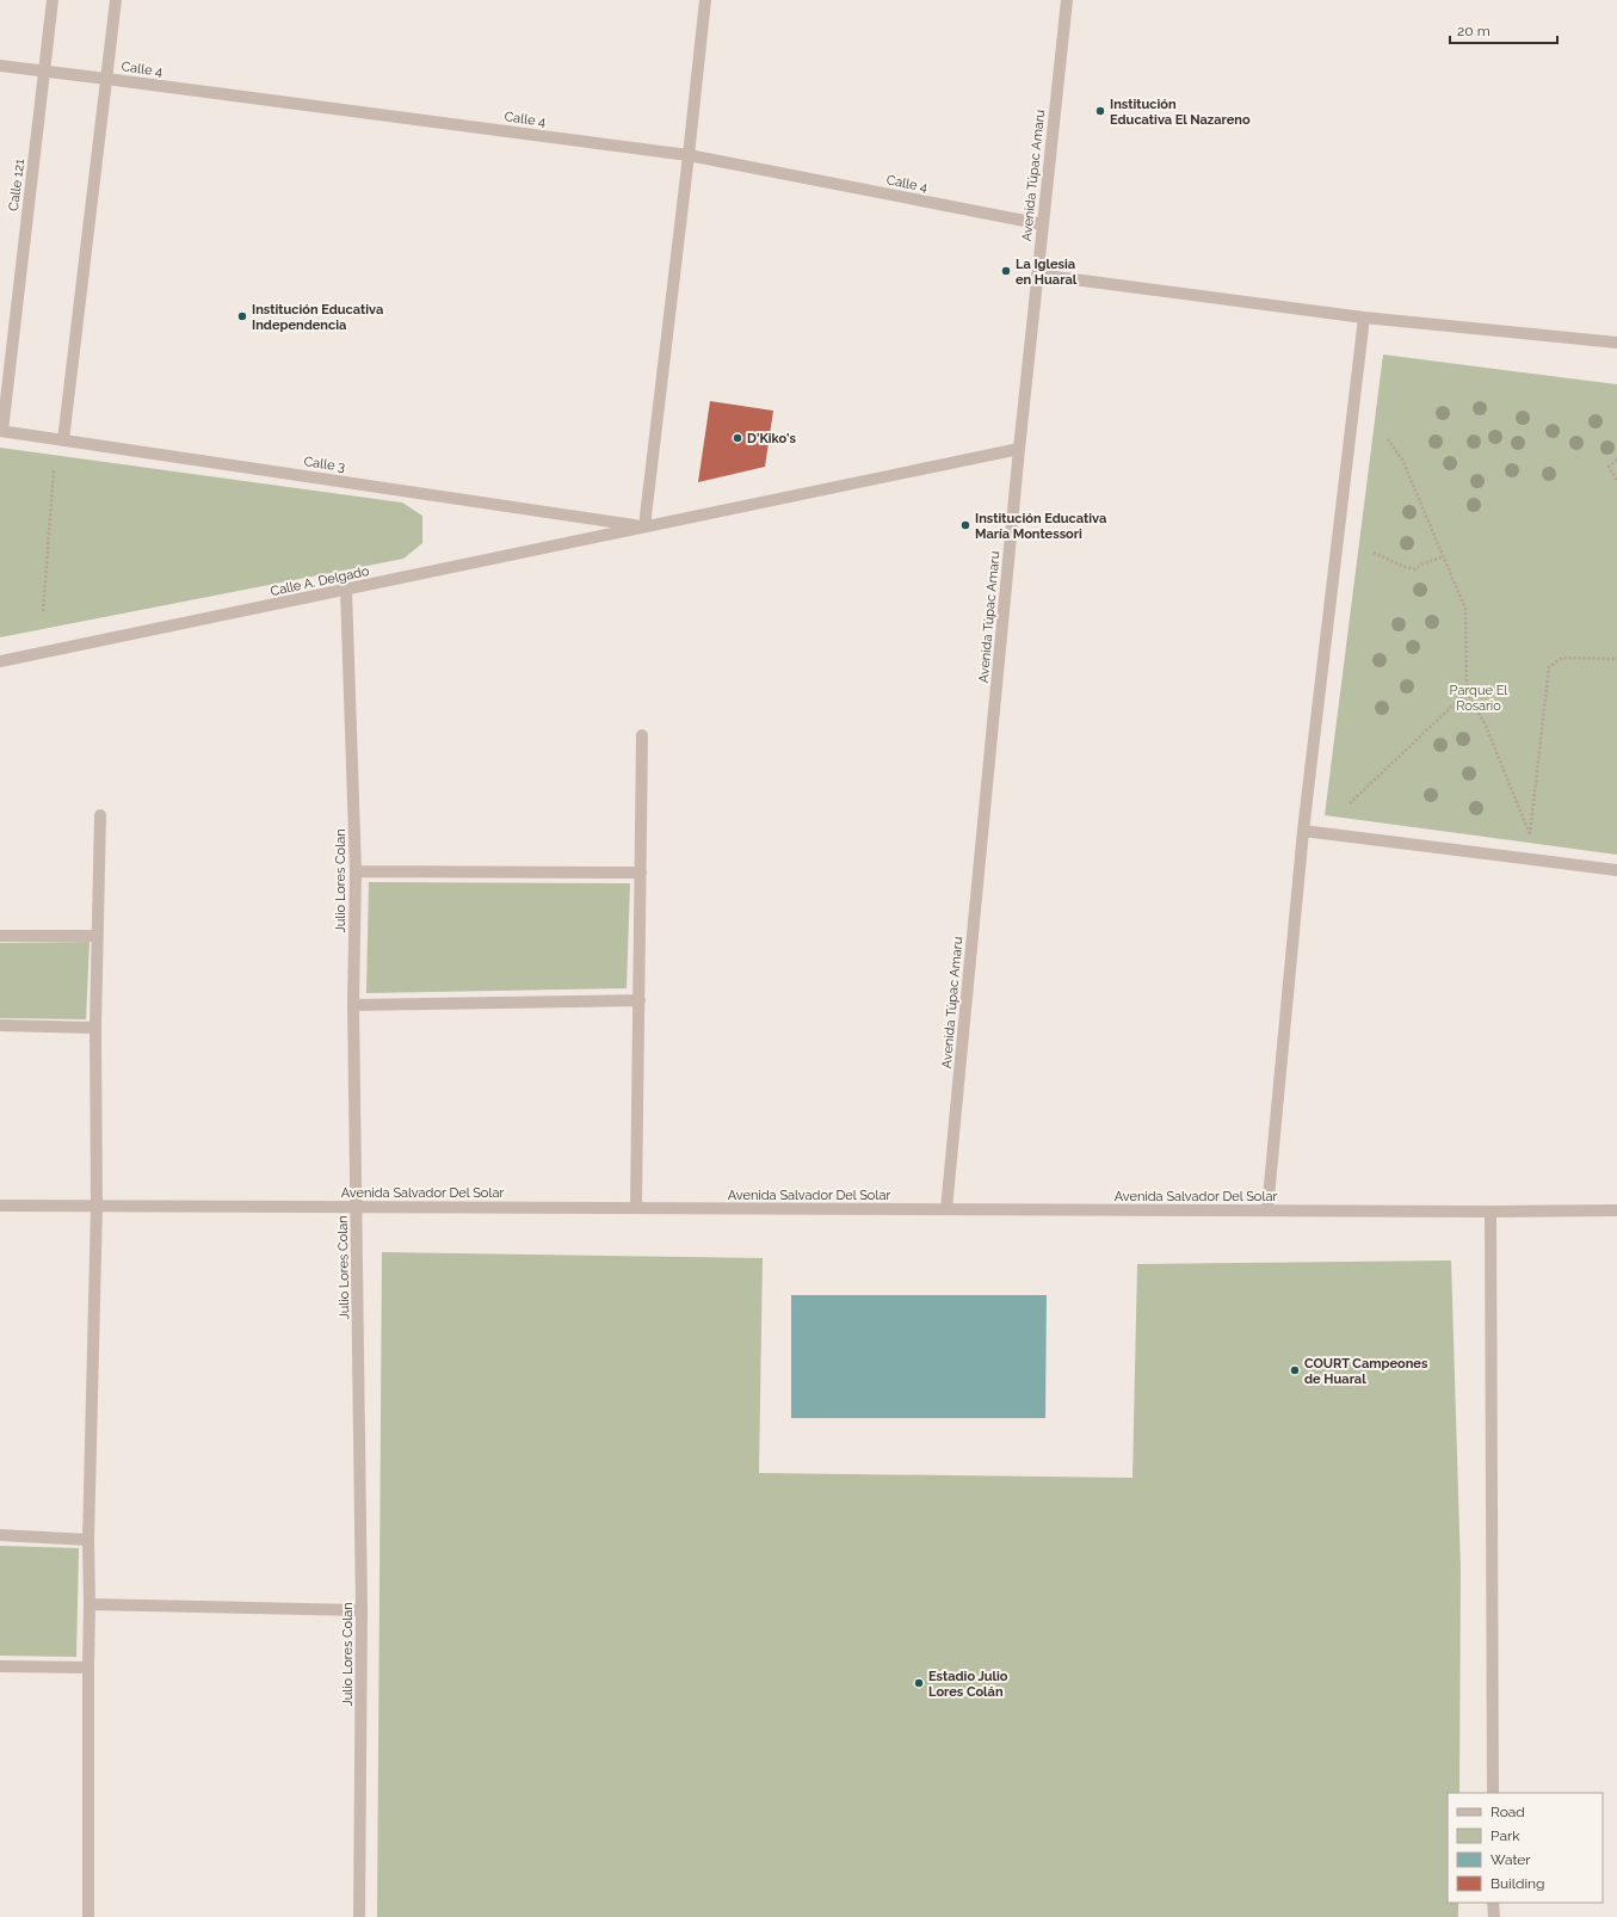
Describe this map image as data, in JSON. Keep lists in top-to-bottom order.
{
  "streets": {
    "street": [
      "Calle 4",
      "Avenida Túpac Amaru",
      "Calle 121",
      "Calle 3",
      "Calle A. Delgado",
      "Julio Lores Colan",
      "Avenida Salvador Del Solar"
    ]
  },
  "crossings": [
    ["Calle 4", "Avenida Túpac Amaru"],
    ["Calle 4", "Calle 121"],
    ["Avenida Túpac Amaru", "Calle A. Delgado"],
    ["Avenida Túpac Amaru", "Avenida Salvador Del Solar"],
    ["Calle 121", "Calle 3"],
    ["Calle 3", "Calle A. Delgado"],
    ["Calle A. Delgado", "Julio Lores Colan"],
    ["Julio Lores Colan", "Avenida Salvador Del Solar"]
  ],
  "parks": ["Parque El Rosario"],
  "places": [
    "Institución Educativa El Nazareno",
    "La Iglesia en Huaral",
    "Institución Educativa Independencia",
    "D'Kiko's",
    "Institución Educativa María Montessori",
    "COURT Campeones de Huaral",
    "Estadio Julio Lores Colán"
  ],
  "legend": [
    "Road",
    "Park",
    "Water",
    "Building"
  ],
  "scale_bar": "20 m"
}
